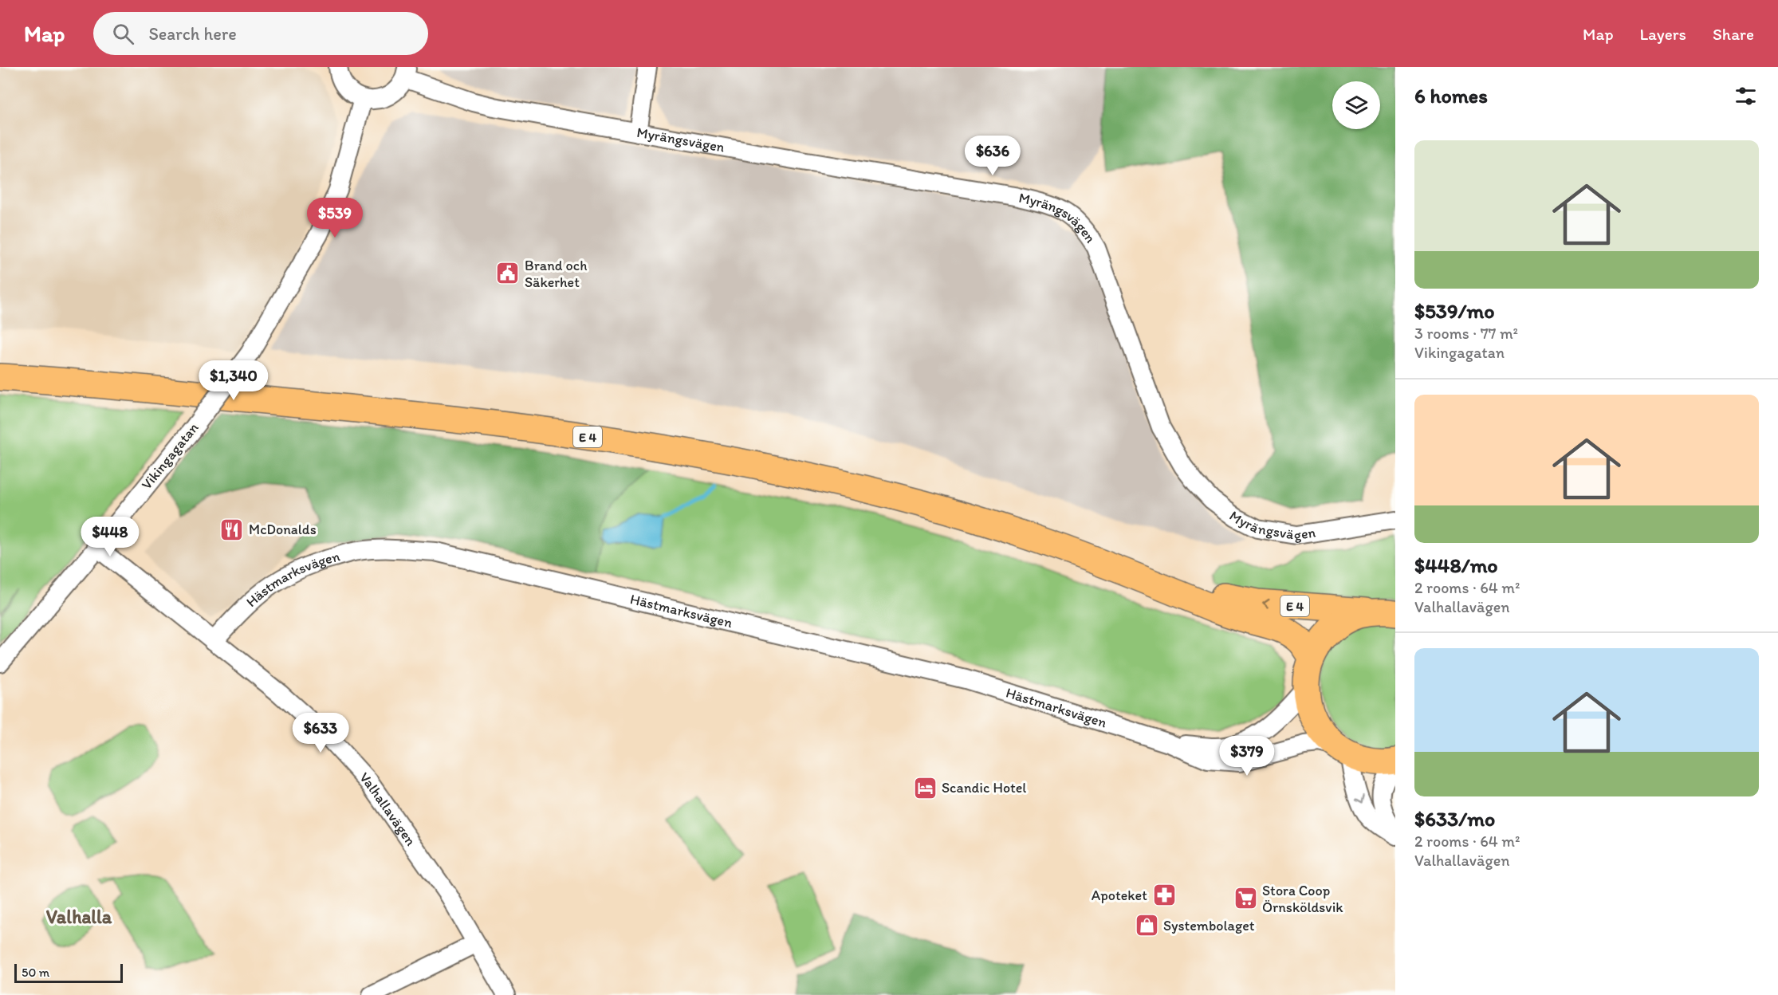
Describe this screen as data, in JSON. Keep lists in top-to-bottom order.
{
  "streets": {
    "highway": ["E 4"],
    "street": [
      "Myrängsvägen",
      "Vikingagatan",
      "Hästmarksvägen",
      "Valhallavägen"
    ]
  },
  "crossings": [
    ["Vikingagatan", "Valhallavägen"],
    ["Hästmarksvägen", "Valhallavägen"]
  ],
  "districts": ["Valhalla"],
  "places": {
    "public building": ["Brand och Säkerhet"],
    "restaurant": ["McDonalds"],
    "hotel": ["Scandic Hotel"],
    "pharmacy": ["Apoteket"],
    "supermarket": ["Stora Coop Örnsköldsvik"],
    "shop": ["Systembolaget"]
  },
  "scale_bar": "50 m",
  "page": {
    "header": "Map",
    "search": "Search here",
    "nav": ["Map", "Layers", "Share"],
    "heading": "6 homes",
    "list": [
      {
        "name": "$539/mo",
        "note": "3 rooms · 77 m² · Vikingagatan"
      },
      {
        "name": "$448/mo",
        "note": "2 rooms · 64 m² · Valhallavägen"
      },
      {
        "name": "$633/mo",
        "note": "2 rooms · 64 m² · Valhallavägen"
      }
    ],
    "price": [
      "$636",
      "$539",
      "$1,340",
      "$448",
      "$633",
      "$379"
    ],
    "scale": "50 m"
  }
}
